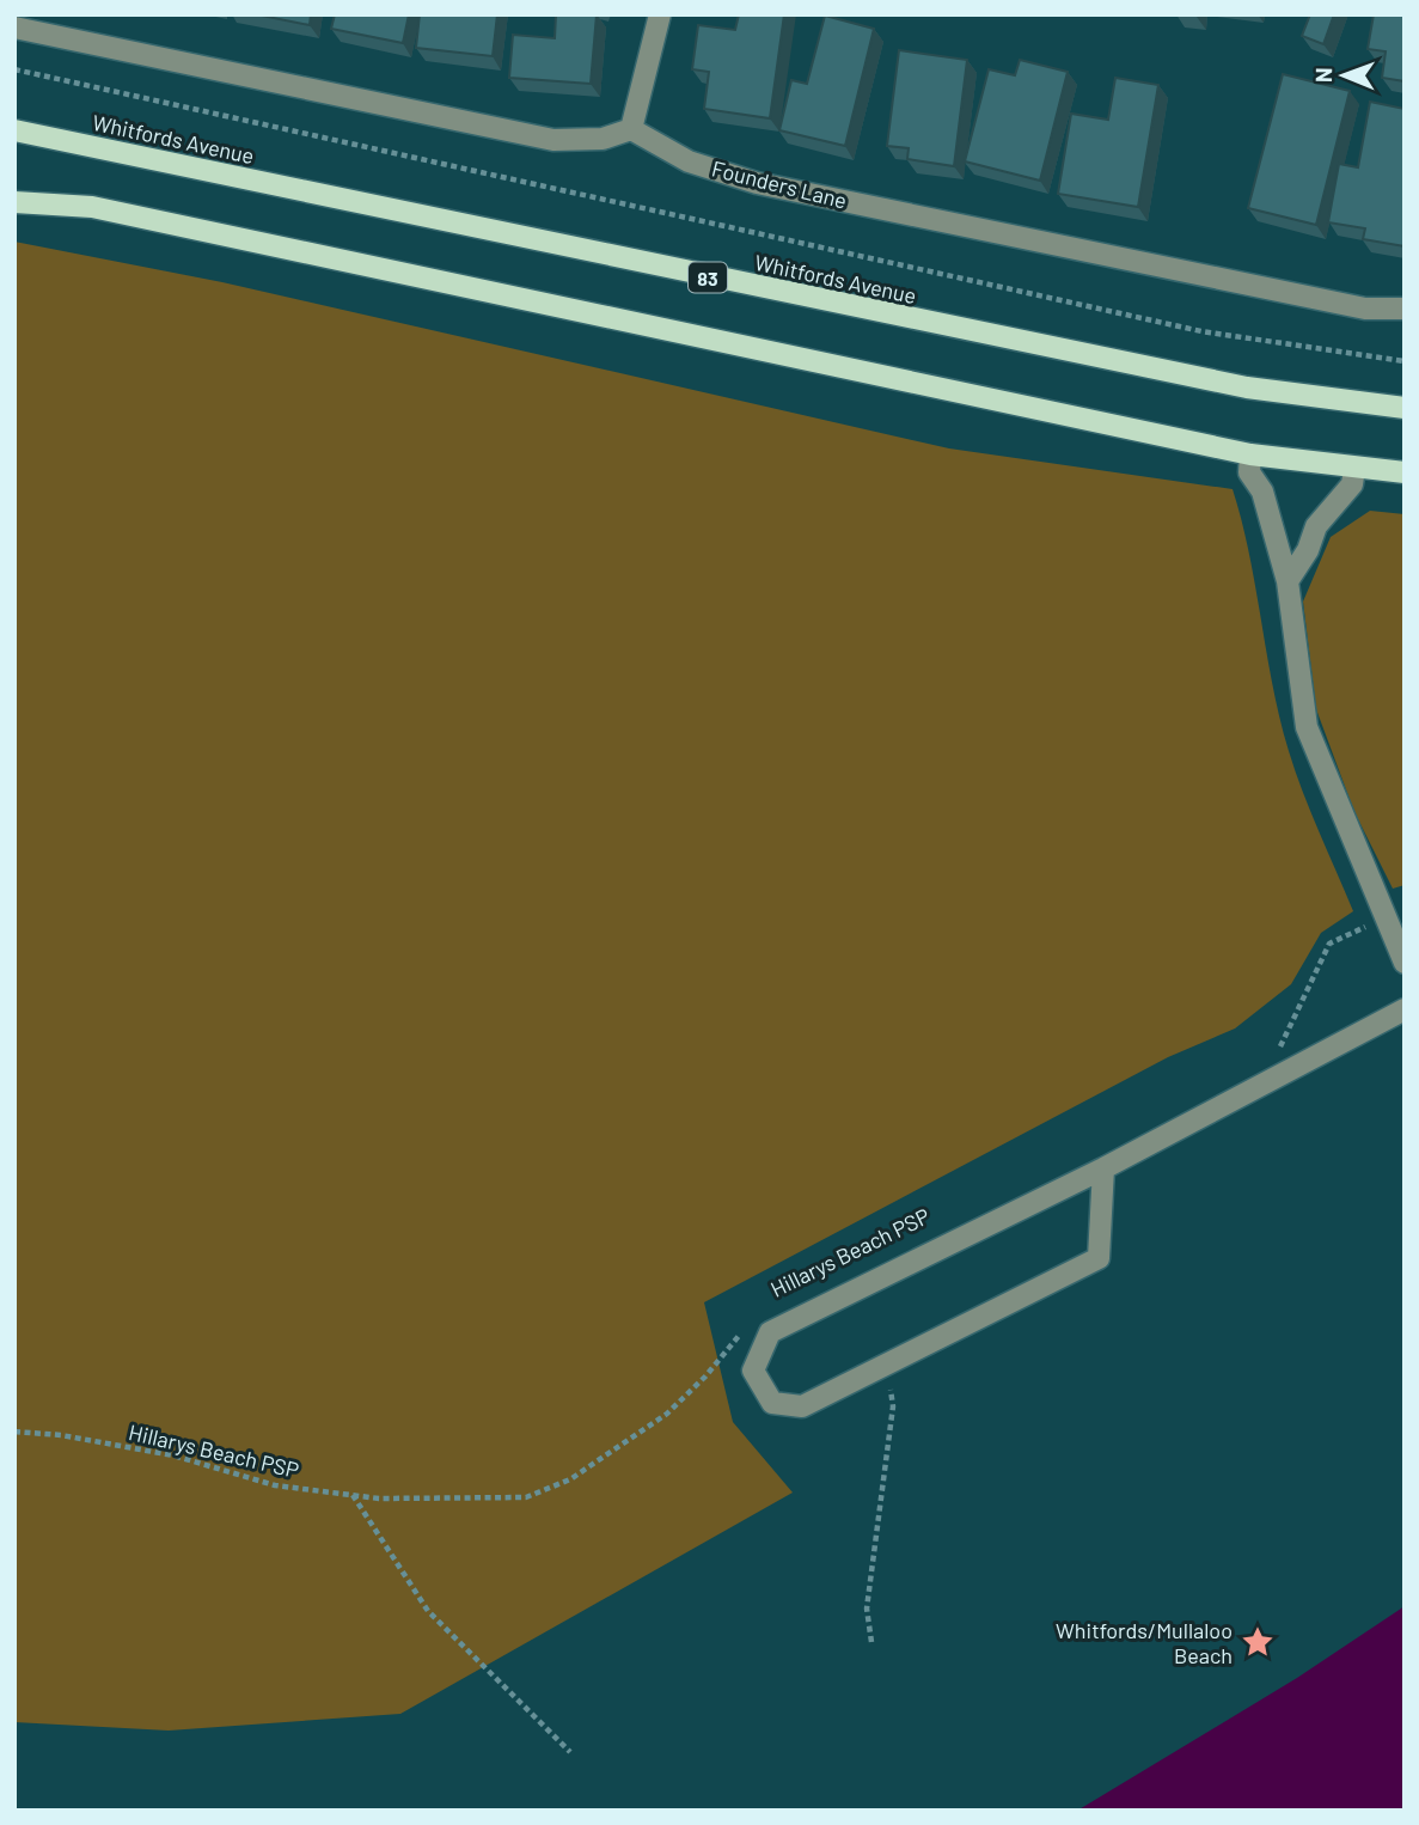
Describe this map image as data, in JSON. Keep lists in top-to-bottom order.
{
  "streets": {
    "main road": ["Whitfords Avenue", "83"],
    "street": ["Founders Lane"],
    "path": ["Hillarys Beach PSP"]
  },
  "places": {
    "place": ["Whitfords/Mullaloo Beach"]
  },
  "north": "left"
}
